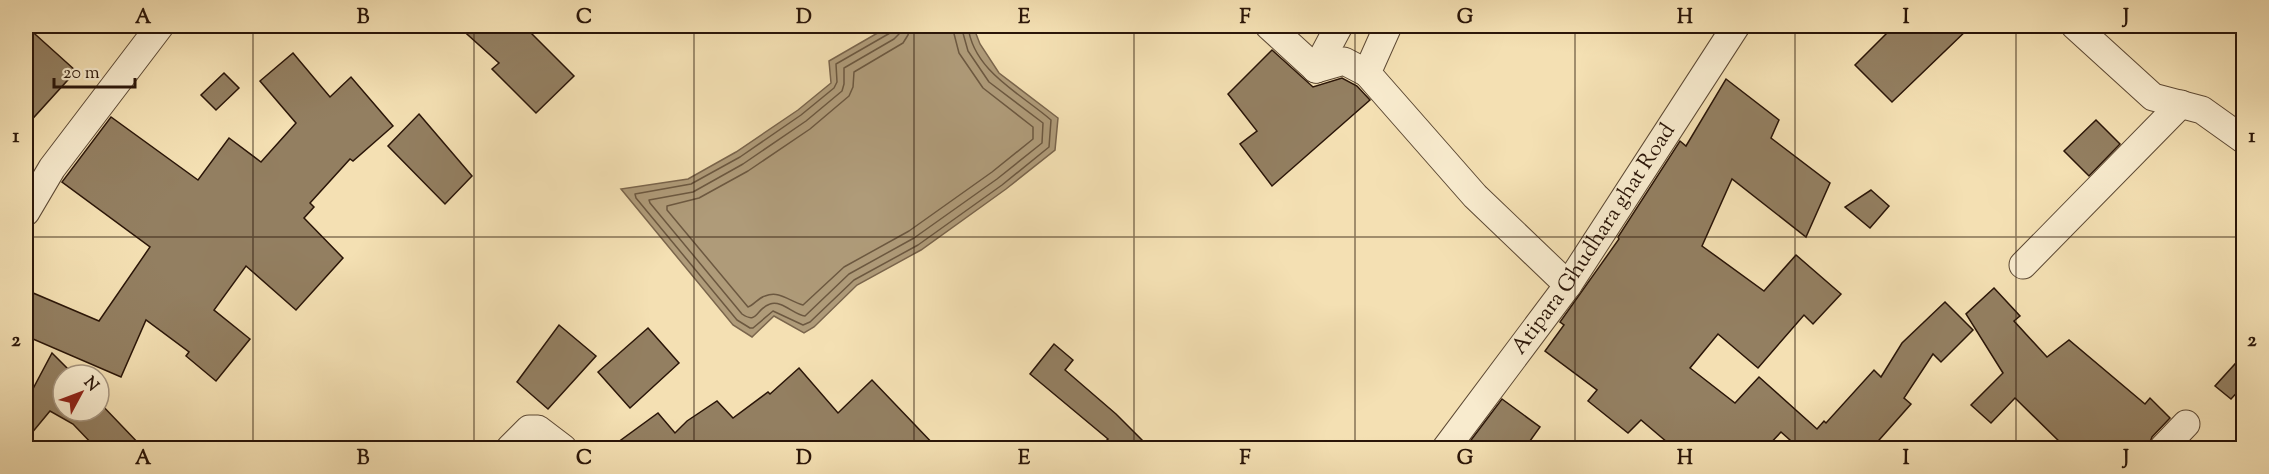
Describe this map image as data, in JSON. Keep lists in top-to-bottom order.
{
  "streets": {
    "street": ["Atipara Ghudhara ghat Road"]
  },
  "scale_bar": "20 m",
  "north": "top right",
  "grid": {
    "columns": [
      "A",
      "B",
      "C",
      "D",
      "E",
      "F",
      "G",
      "H",
      "I",
      "J"
    ],
    "rows": ["1", "2"]
  }
}
